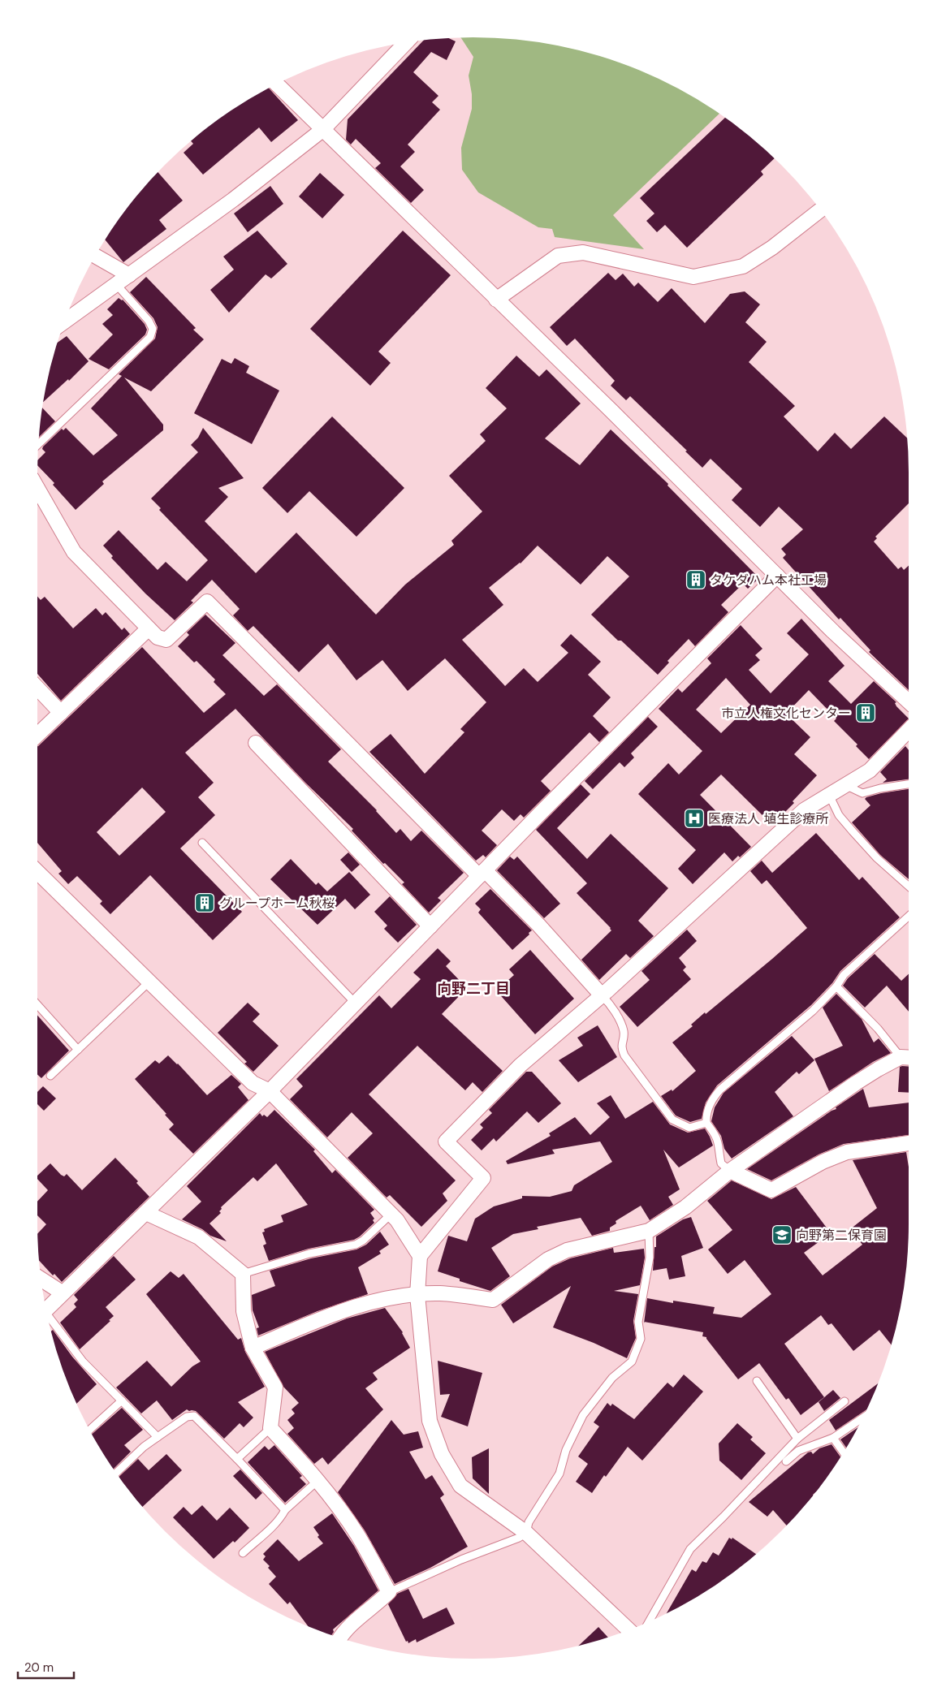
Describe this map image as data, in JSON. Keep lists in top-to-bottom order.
{
  "districts": ["向野二丁目"],
  "places": {
    "building": ["タケダハム本社工場", "市立人権文化センター", "グループホーム秋桜"],
    "hospital": ["医療法人 埴生診療所"],
    "school or university": ["向野第二保育園"]
  },
  "scale_bar": "20 m"
}
